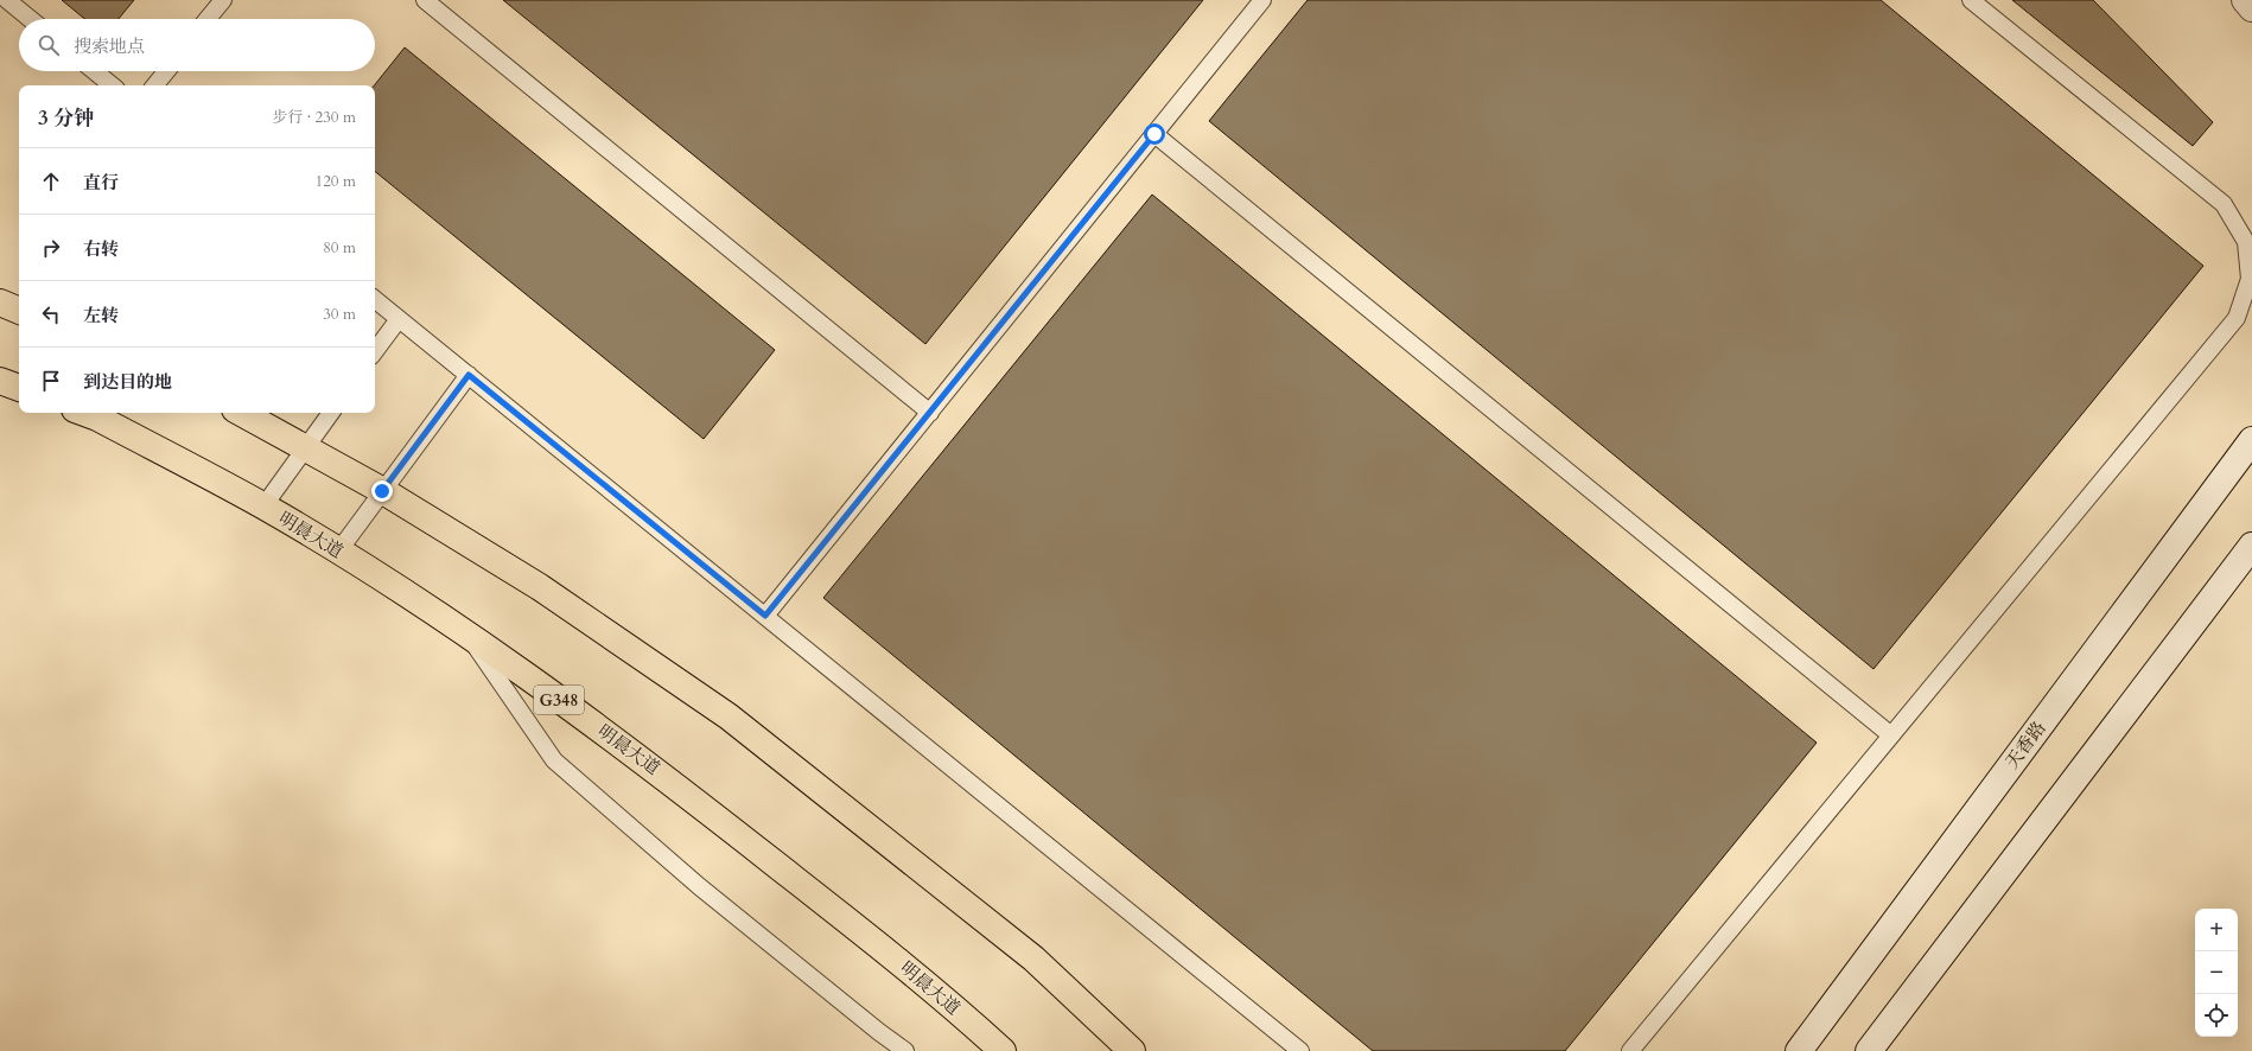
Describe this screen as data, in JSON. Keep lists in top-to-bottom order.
{
  "streets": {
    "highway": ["明晨大道", "G348"],
    "main road": ["天香路"]
  },
  "page": {
    "search": "搜索地点",
    "heading": ["3 分钟", "步行 · 230 m"],
    "list": [
      ["直行", "120 m"],
      ["右转", "80 m"],
      ["左转", "30 m"],
      "到达目的地"
    ],
    "map_buttons": ["+", "−"]
  }
}
